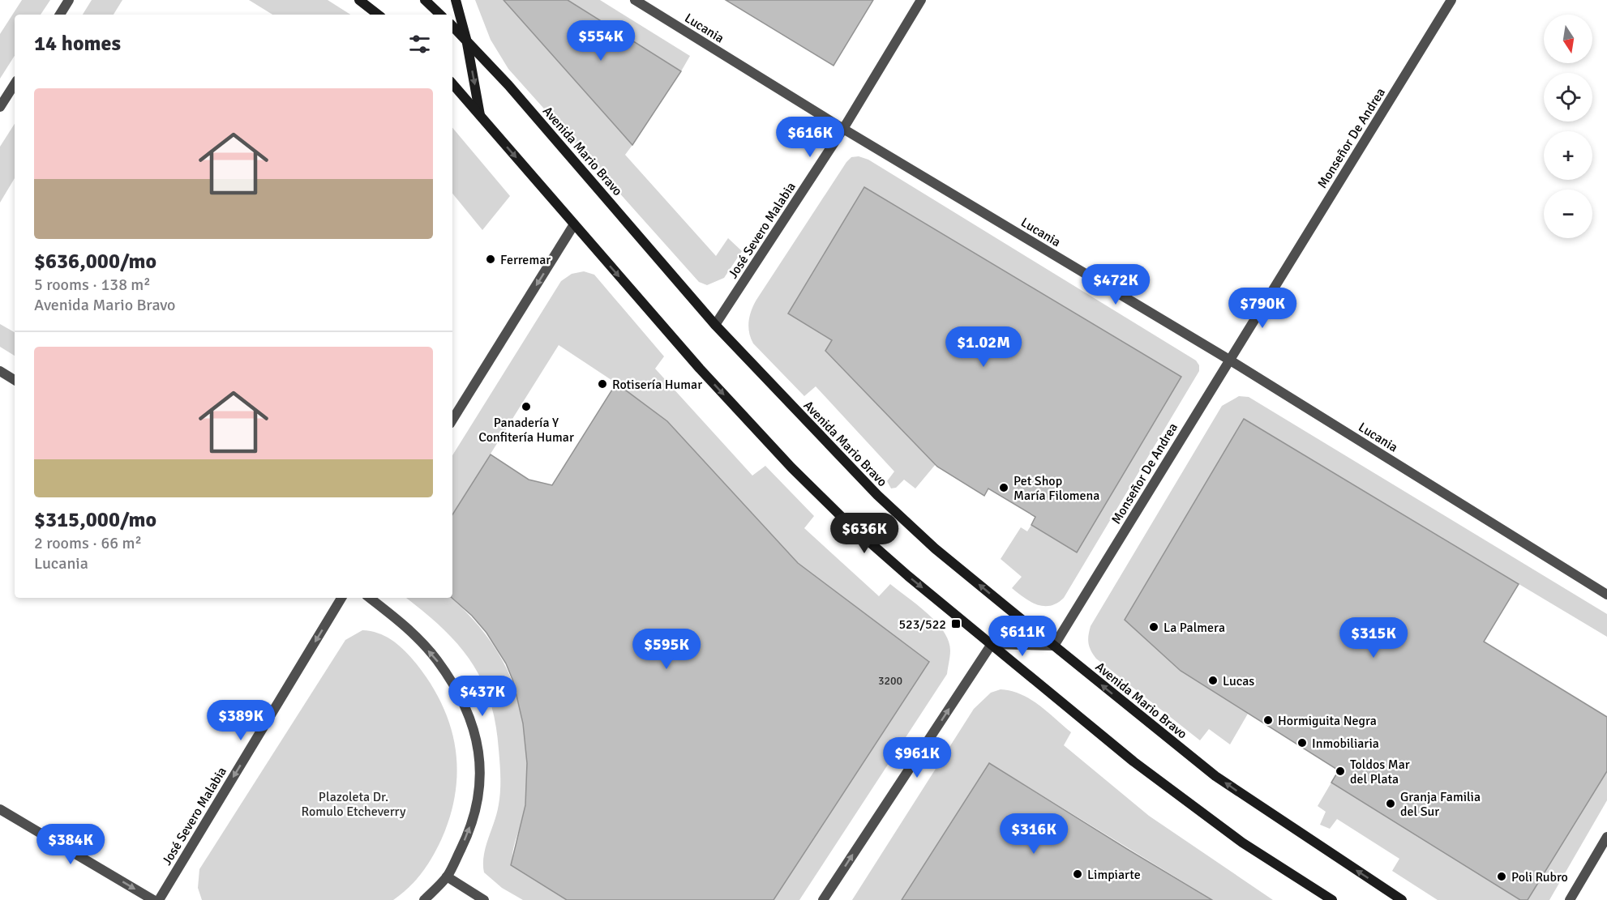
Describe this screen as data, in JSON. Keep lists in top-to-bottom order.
{
  "streets": {
    "main road": ["Avenida Mario Bravo"],
    "street": ["Lucania", "Monseñor De Andrea", "José Severo Malabia"]
  },
  "crossings": [
    ["Lucania", "Monseñor De Andrea"],
    ["Lucania", "José Severo Malabia"],
    ["Monseñor De Andrea", "Avenida Mario Bravo"],
    ["Avenida Mario Bravo", "José Severo Malabia"]
  ],
  "one_way": ["José Severo Malabia"],
  "parks": ["Plazoleta Dr. Romulo Etcheverry"],
  "places": {
    "other": [
      "Ferremar",
      "Rotisería Humar",
      "Panadería Y Confitería Humar",
      "Pet Shop María Filomena",
      "La Palmera",
      "Lucas",
      "Hormiguita Negra",
      "Inmobiliaria",
      "Toldos Mar del Plata",
      "Granja Familia del Sur",
      "Limpiarte",
      "Poli Rubro"
    ],
    "transit": ["523/522"]
  },
  "house_numbers": ["3200"],
  "north": "bottom",
  "page": {
    "map_buttons": ["+", "−"],
    "heading": "14 homes",
    "price": [
      "$554K",
      "$616K",
      "$472K",
      "$790K",
      "$1.02M",
      "$636K",
      "$611K",
      "$315K",
      "$595K",
      "$437K",
      "$389K",
      "$961K",
      "$316K",
      "$384K"
    ],
    "list": [
      {
        "name": "$636,000/mo",
        "note": "5 rooms · 138 m² · Avenida Mario Bravo"
      },
      {
        "name": "$315,000/mo",
        "note": "2 rooms · 66 m² · Lucania"
      }
    ]
  }
}
